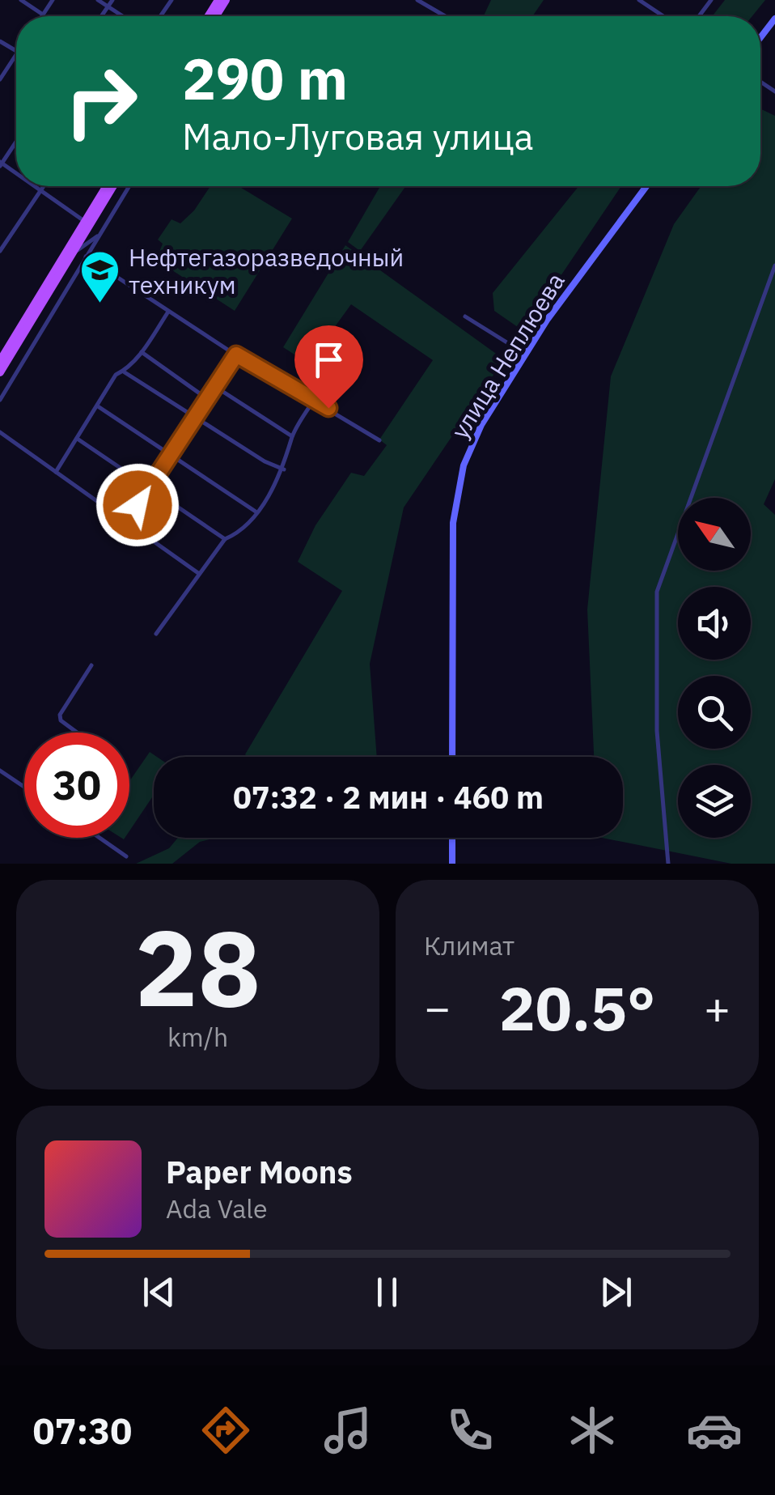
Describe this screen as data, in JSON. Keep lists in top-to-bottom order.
{
  "streets": {
    "main road": ["улица Неплюева"]
  },
  "places": {
    "school or university": ["Нефтегазоразведочный техникум"]
  },
  "north": "top left",
  "page": {
    "turn": ["290 m", "Мало-Луговая улица"],
    "limit": "30",
    "trip": "07:32 · 2 мин · 460 m",
    "tile": [
      ["28", "km/h"],
      "Климат"
    ],
    "heat": ["−", "20.5°", "+"],
    "song": ["Paper Moons", "Ada Vale"],
    "tabs": "07:30"
  }
}
